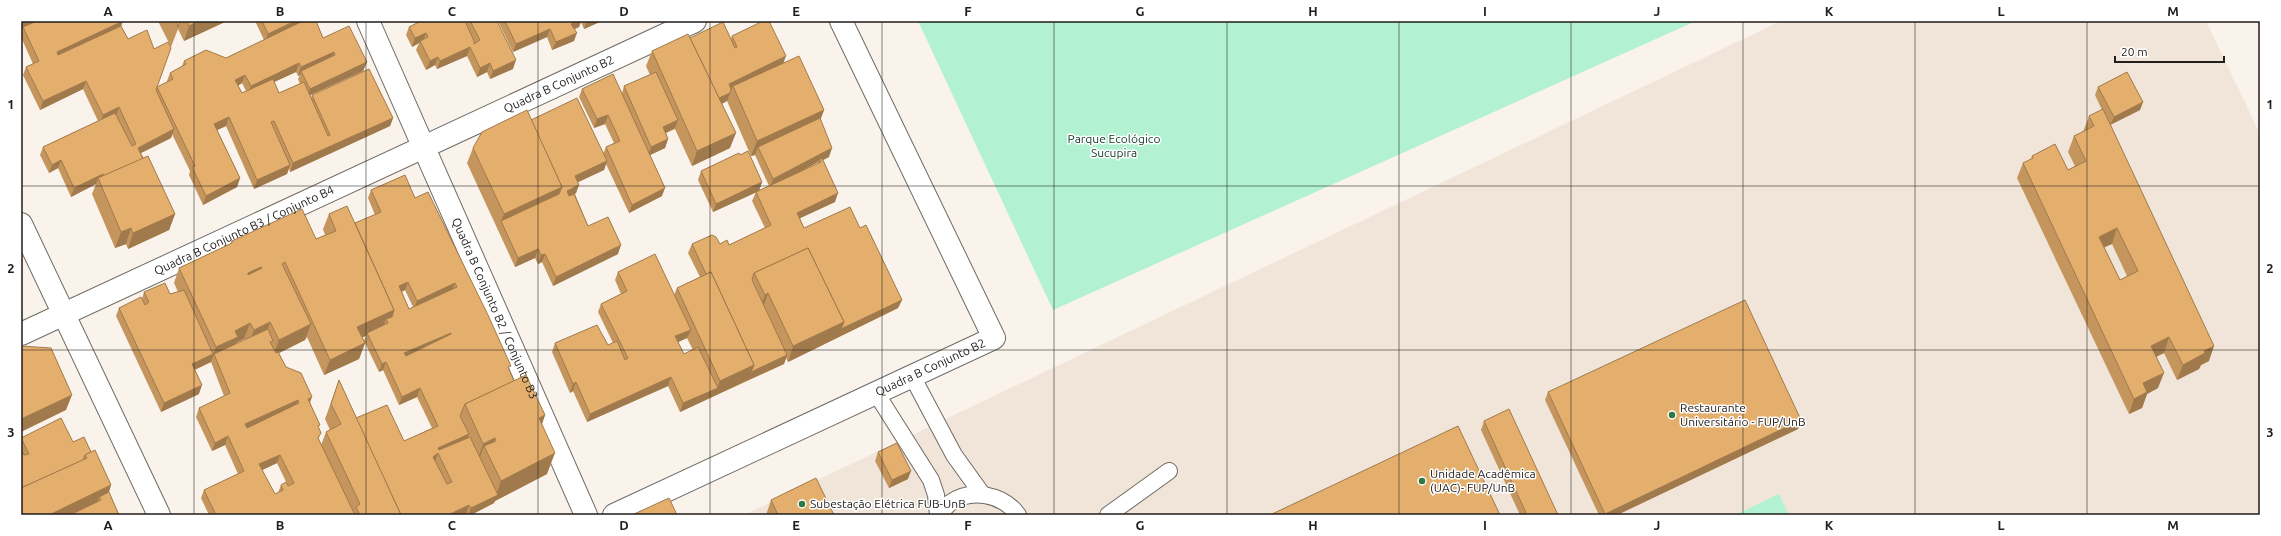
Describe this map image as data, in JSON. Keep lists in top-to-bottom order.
{
  "streets": {
    "street": ["Quadra B Conjunto B2", "Quadra B Conjunto B3 / Conjunto B4", "Quadra B Conjunto B2 / Conjunto B3"]
  },
  "crossings": [
    ["Quadra B Conjunto B2", "Quadra B Conjunto B3 / Conjunto B4"],
    ["Quadra B Conjunto B2", "Quadra B Conjunto B2 / Conjunto B3"],
    ["Quadra B Conjunto B3 / Conjunto B4", "Quadra B Conjunto B2 / Conjunto B3"]
  ],
  "parks": ["Parque Ecológico Sucupira"],
  "places": ["Restaurante Universitário - FUP/UnB", "Unidade Acadêmica (UAC)- FUP/UnB", "Subestação Elétrica FUB-UnB"],
  "scale_bar": "20 m",
  "grid": {
    "columns": [
      "A",
      "B",
      "C",
      "D",
      "E",
      "F",
      "G",
      "H",
      "I",
      "J",
      "K",
      "L",
      "M"
    ],
    "rows": ["1", "2", "3"]
  }
}
